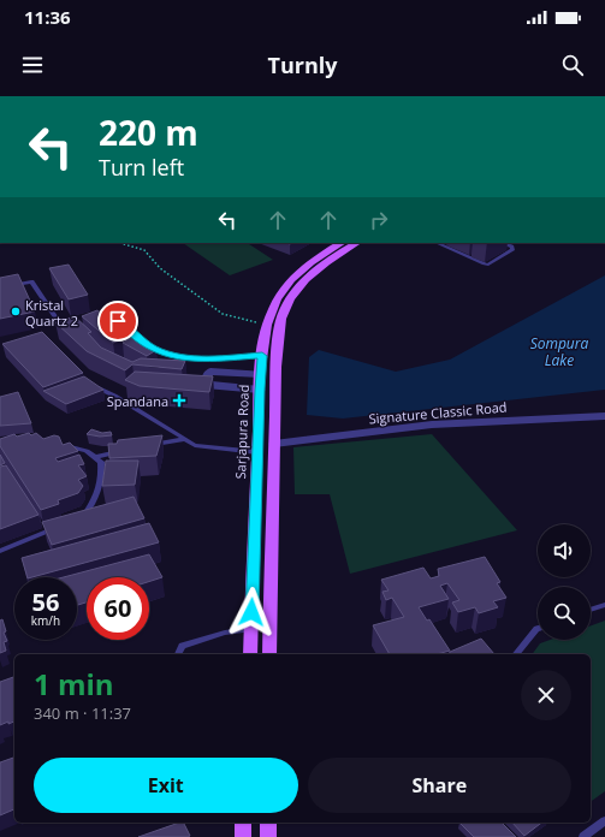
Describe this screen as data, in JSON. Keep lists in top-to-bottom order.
{
  "streets": {
    "main road": ["Sarjapura Road"],
    "street": ["Signature Classic Road"]
  },
  "water": ["Sompura Lake"],
  "places": {
    "other": ["Kristal Quartz 2"],
    "health": ["Spandana"]
  },
  "page": {
    "status": "11:36",
    "header": "Turnly",
    "turn": ["220 m", "Turn left"],
    "speed": "56 km/h",
    "limit": "60",
    "heading": ["1 min", "340 m · 11:37"],
    "buttons": ["Exit", "Share"]
  }
}
